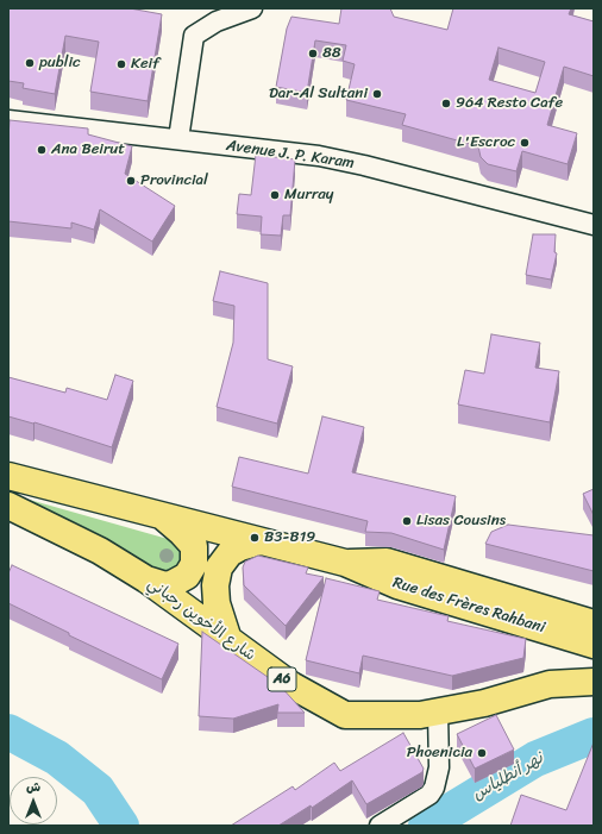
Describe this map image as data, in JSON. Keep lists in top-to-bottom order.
{
  "streets": {
    "highway": ["Rue des Frères Rahbani", "شارع الأخوين رحباني", "A6"],
    "street": ["Avenue J. P. Karam"]
  },
  "water": ["نهر أنطلياس"],
  "places": [
    "88",
    "public",
    "Keif",
    "Dar-Al Sultani",
    "964 Resto Cafe",
    "L'Escroc",
    "Ana Beirut",
    "Provincial",
    "Murray",
    "Lisas Cousins",
    "B3-B19",
    "Phoenicia"
  ],
  "north": "top"
}
